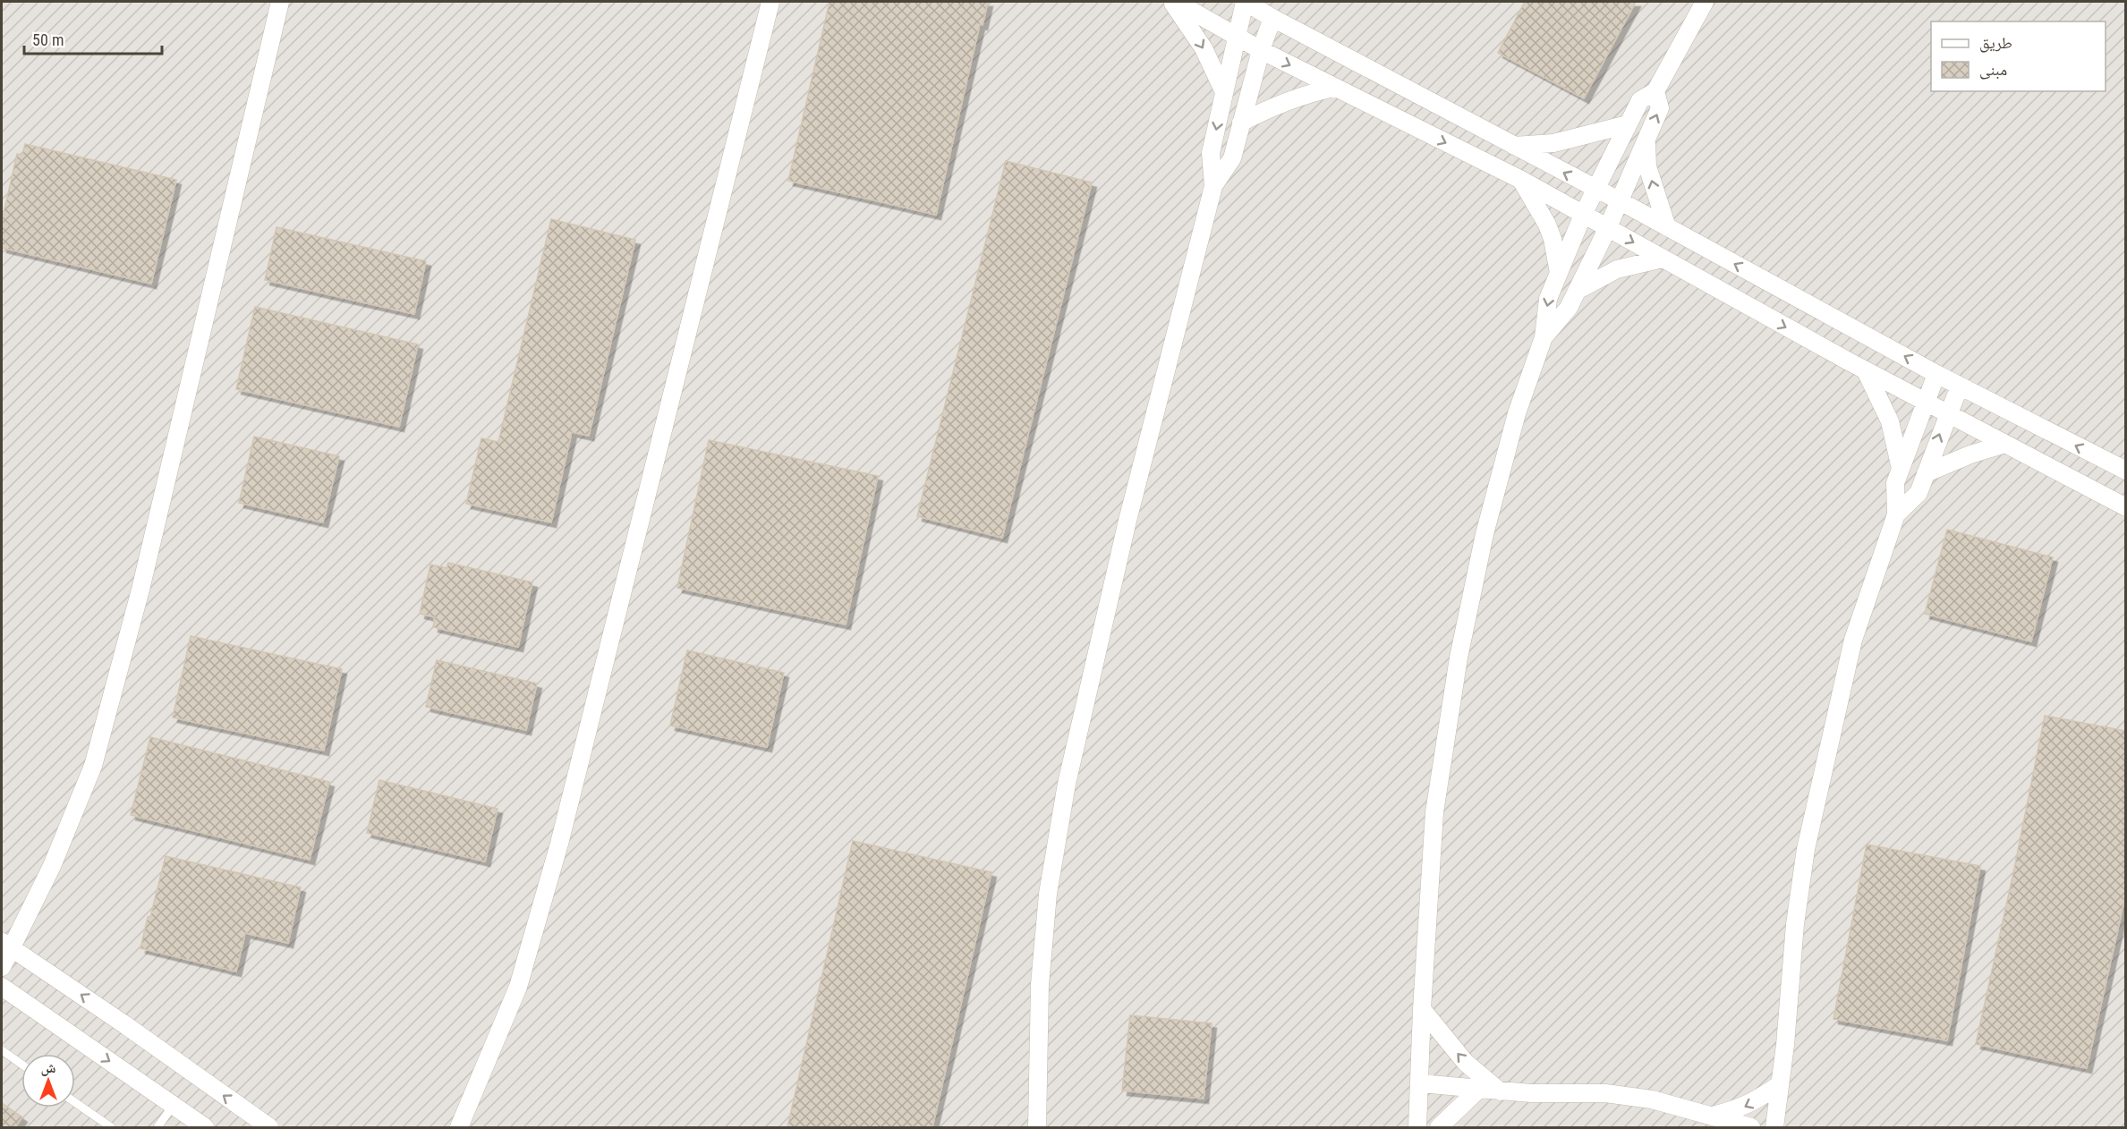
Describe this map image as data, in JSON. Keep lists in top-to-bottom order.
{
  "legend": ["طريق", "مبنى"],
  "scale_bar": "50 m",
  "north": "top"
}
